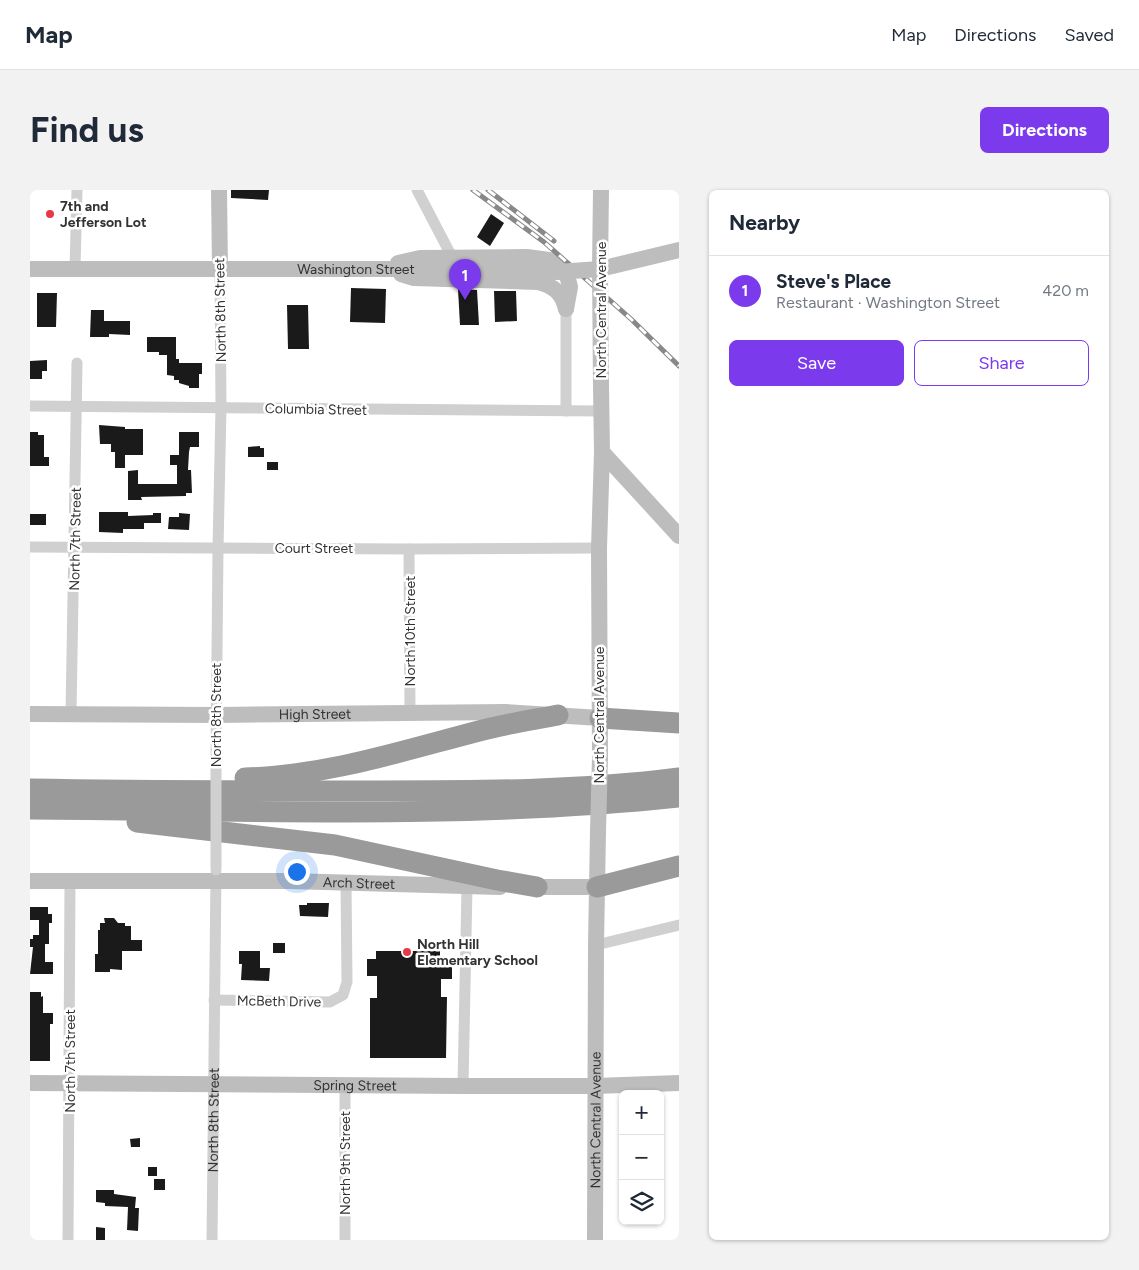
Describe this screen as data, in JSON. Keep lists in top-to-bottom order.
{
  "streets": {
    "main road": [
      "Washington Street",
      "North 8th Street",
      "North Central Avenue",
      "High Street",
      "Arch Street",
      "Spring Street"
    ],
    "street": [
      "Columbia Street",
      "North 7th Street",
      "Court Street",
      "North 10th Street",
      "McBeth Drive",
      "North 9th Street"
    ]
  },
  "crossings": [
    ["Washington Street", "North 8th Street"],
    ["Washington Street", "North Central Avenue"],
    ["North 8th Street", "Columbia Street"],
    ["North 8th Street", "Court Street"],
    ["North 8th Street", "High Street"],
    ["North 8th Street", "Arch Street"],
    ["North 8th Street", "McBeth Drive"],
    ["North 8th Street", "Spring Street"],
    ["North Central Avenue", "Columbia Street"],
    ["North Central Avenue", "Court Street"],
    ["North Central Avenue", "High Street"],
    ["North Central Avenue", "Arch Street"],
    ["North Central Avenue", "Spring Street"],
    ["Columbia Street", "North 7th Street"],
    ["North 7th Street", "Court Street"],
    ["North 7th Street", "High Street"],
    ["North 7th Street", "Arch Street"],
    ["North 7th Street", "Spring Street"],
    ["Court Street", "North 10th Street"],
    ["North 10th Street", "High Street"],
    ["Arch Street", "McBeth Drive"],
    ["Spring Street", "North 9th Street"]
  ],
  "places": ["7th and Jefferson Lot", "North Hill Elementary School"],
  "page": {
    "header": "Map",
    "nav": ["Map", "Directions", "Saved"],
    "buttons": [
      "Directions",
      ["Save", "Share"]
    ],
    "title": "Find us",
    "heading": "Nearby",
    "list": [
      {
        "mark": "1",
        "name": "Steve's Place",
        "note": "Restaurant · Washington Street",
        "value": "420 m"
      }
    ],
    "pins": "1",
    "map_buttons": ["+", "−"]
  }
}
